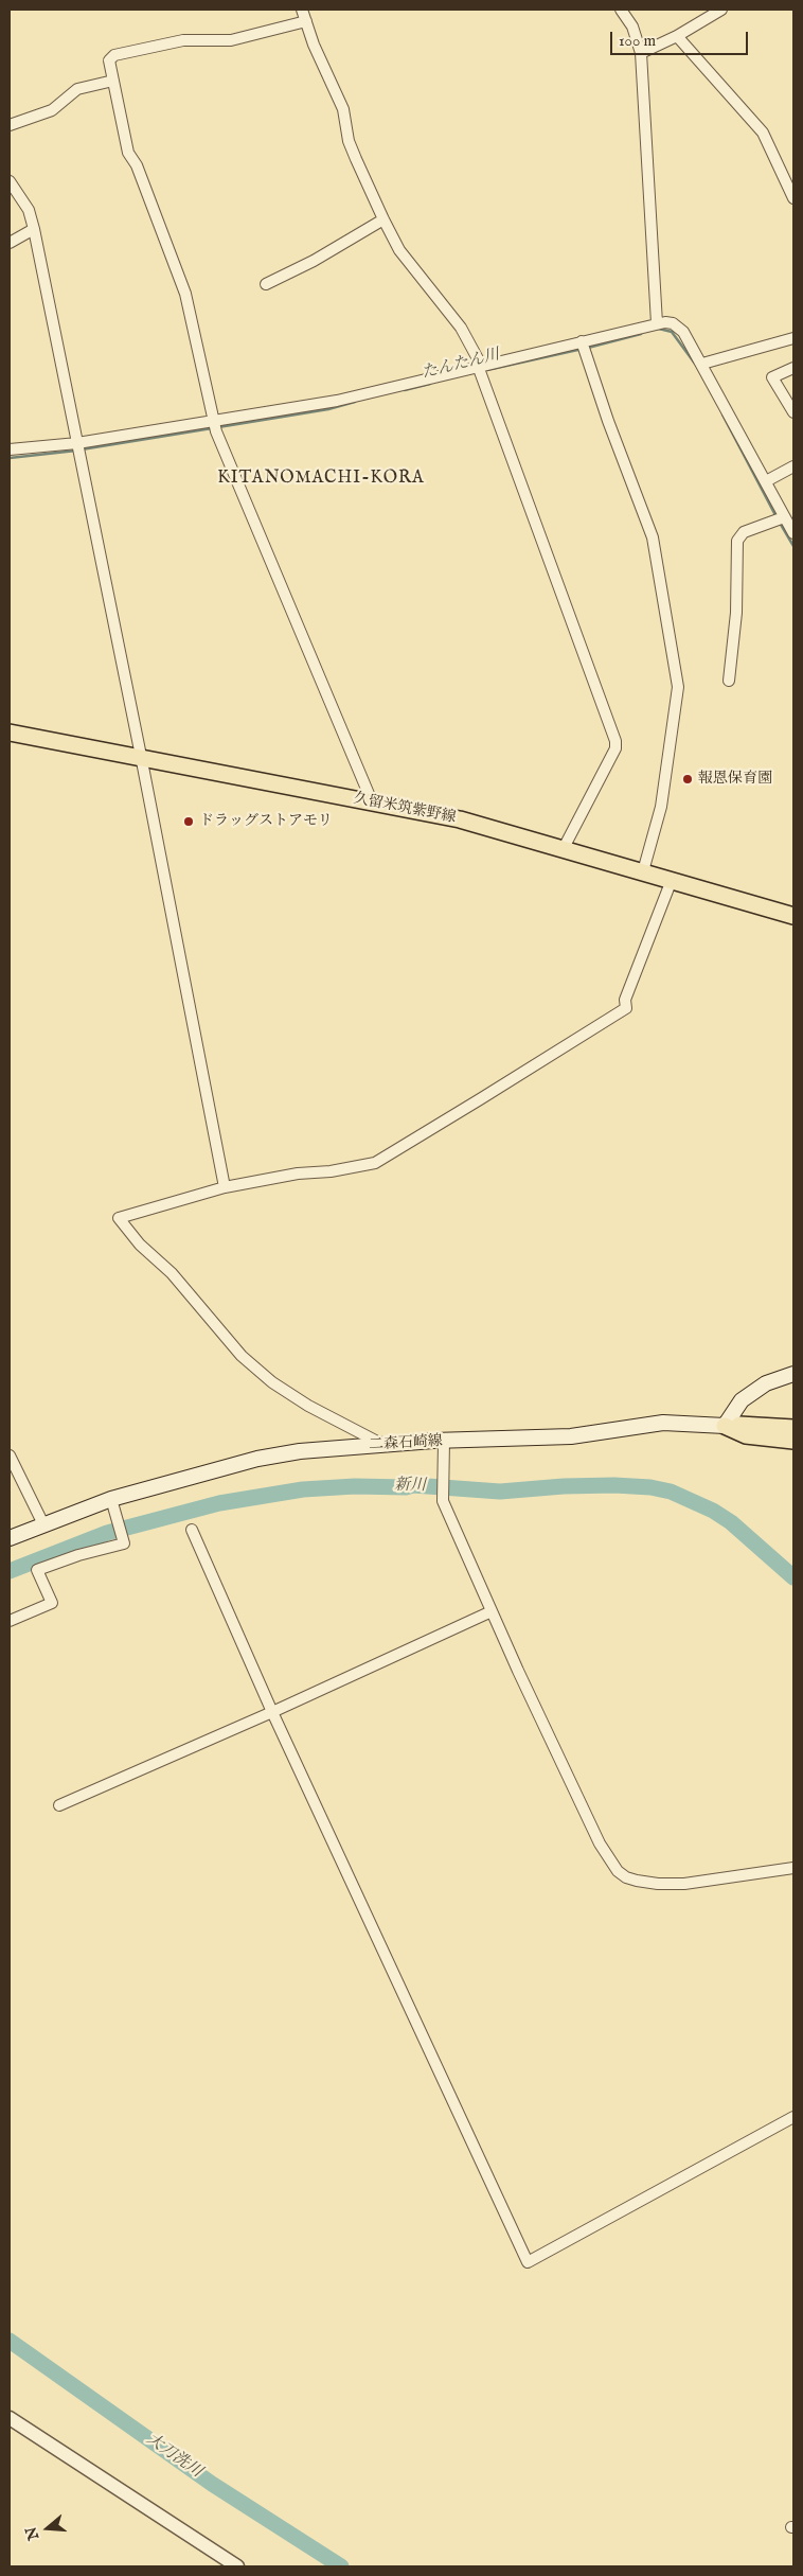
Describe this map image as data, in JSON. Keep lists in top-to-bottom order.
{
  "streets": {
    "main road": ["久留米筑紫野線", "二森石崎線"]
  },
  "districts": ["KITANOMACHI-KORA"],
  "water": ["たんたん川", "新川", "大刀洗川"],
  "places": ["報恩保育園", "ドラッグストアモリ"],
  "scale_bar": "100 m",
  "north": "left"
}
